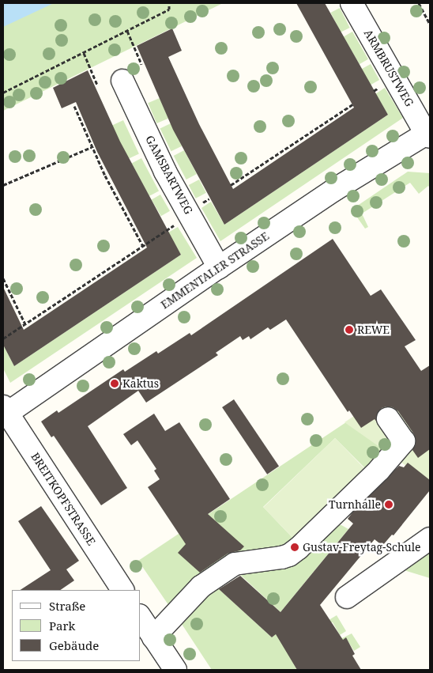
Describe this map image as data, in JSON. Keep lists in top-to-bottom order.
{
  "streets": {
    "street": [
      "ARMBRUSTWEG",
      "GAMSBARTWEG",
      "EMMENTALER STRASSE",
      "BREITKOPFSTRASSE"
    ]
  },
  "crossings": [
    ["ARMBRUSTWEG", "EMMENTALER STRASSE"],
    ["GAMSBARTWEG", "EMMENTALER STRASSE"],
    ["EMMENTALER STRASSE", "BREITKOPFSTRASSE"]
  ],
  "places": [
    "REWE",
    "Kaktus",
    "Turnhalle",
    "Gustav-Freytag-Schule"
  ],
  "legend": ["Straße", "Park", "Gebäude"]
}
